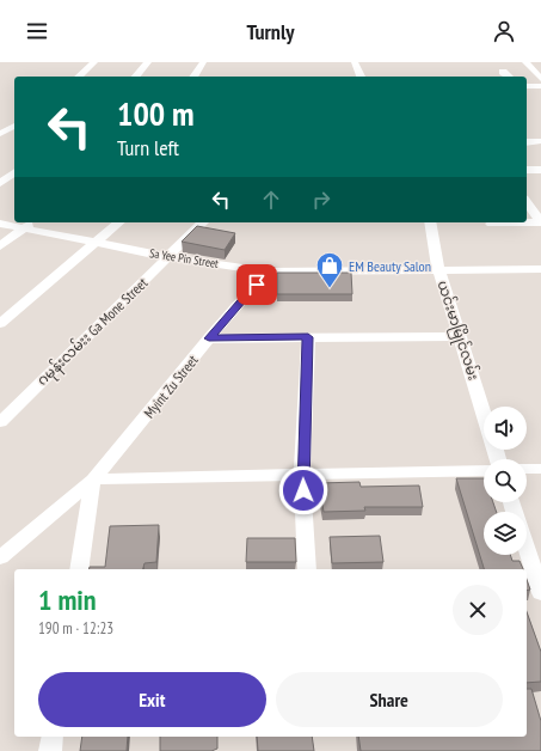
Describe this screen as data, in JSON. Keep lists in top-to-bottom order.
{
  "streets": {
    "street": [
      "Sa Yee Pin Street",
      "ယင်းမာမြိုင်လမ်း",
      "ဂမုန်းလမ်းး Ga Mone Street",
      "Myint Zu Street"
    ]
  },
  "crossings": [
    ["Sa Yee Pin Street", "ယင်းမာမြိုင်လမ်း"],
    ["Sa Yee Pin Street", "ဂမုန်းလမ်းး Ga Mone Street"],
    ["Sa Yee Pin Street", "Myint Zu Street"]
  ],
  "places": {
    "shop": ["EM Beauty Salon"]
  },
  "page": {
    "header": "Turnly",
    "turn": ["100 m", "Turn left"],
    "heading": ["1 min", "190 m · 12:23"],
    "buttons": ["Exit", "Share"]
  }
}
